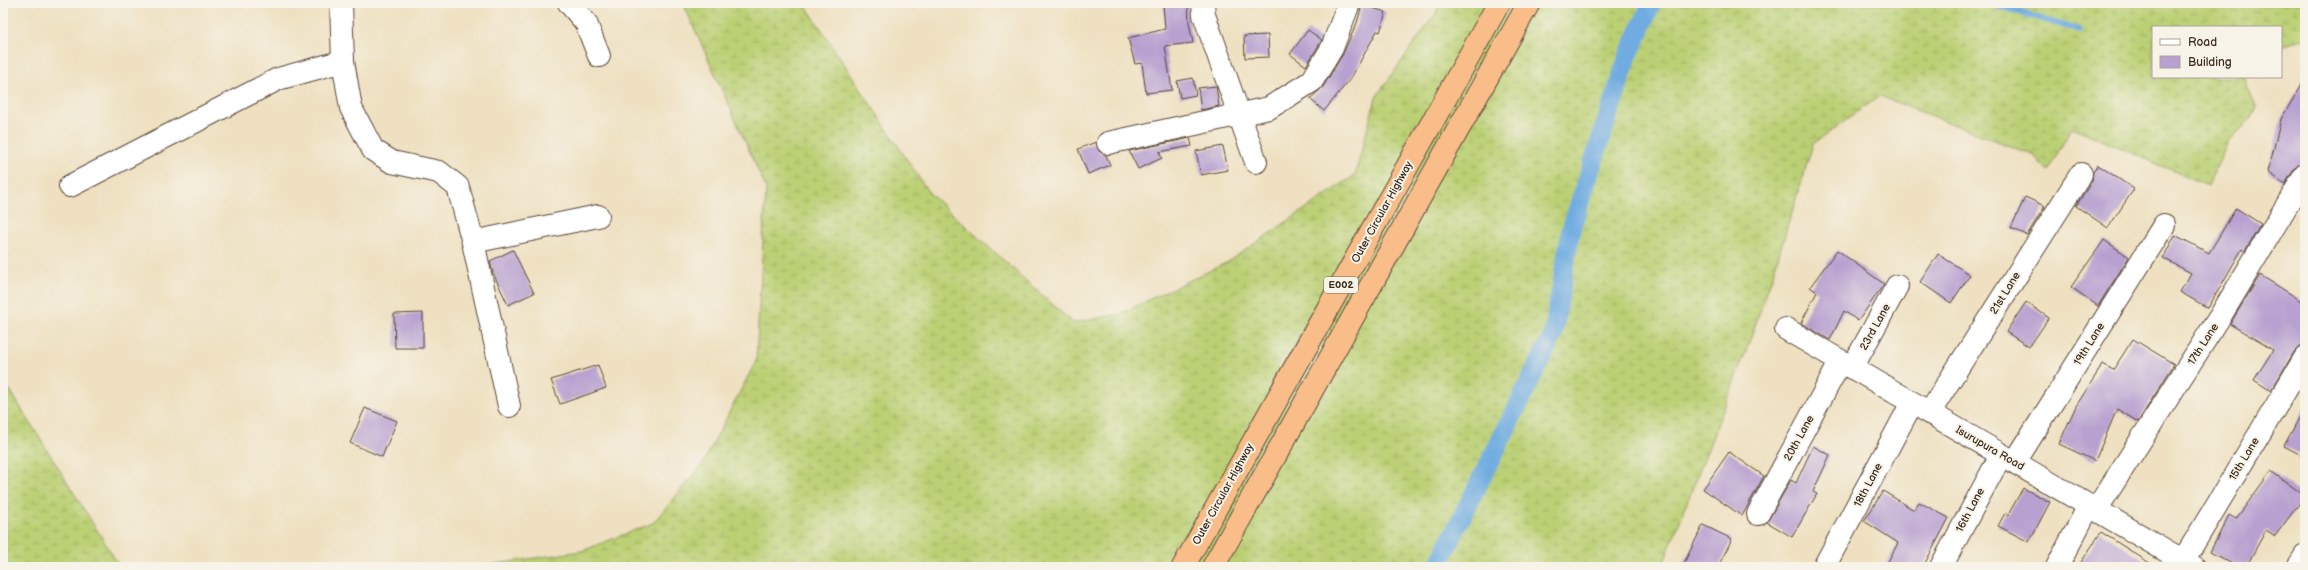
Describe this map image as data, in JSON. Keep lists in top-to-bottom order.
{
  "streets": {
    "highway": ["Outer Circular Highway", "E002"],
    "street": [
      "21st Lane",
      "23rd Lane",
      "19th Lane",
      "17th Lane",
      "20th Lane",
      "Isurupura Road",
      "15th Lane",
      "18th Lane",
      "16th Lane"
    ]
  },
  "crossings": [
    ["21st Lane", "Isurupura Road"],
    ["21st Lane", "18th Lane"],
    ["23rd Lane", "20th Lane"],
    ["23rd Lane", "Isurupura Road"],
    ["19th Lane", "Isurupura Road"],
    ["19th Lane", "16th Lane"],
    ["17th Lane", "Isurupura Road"],
    ["20th Lane", "Isurupura Road"],
    ["Isurupura Road", "15th Lane"],
    ["Isurupura Road", "18th Lane"],
    ["Isurupura Road", "16th Lane"]
  ],
  "legend": ["Road", "Building"]
}
